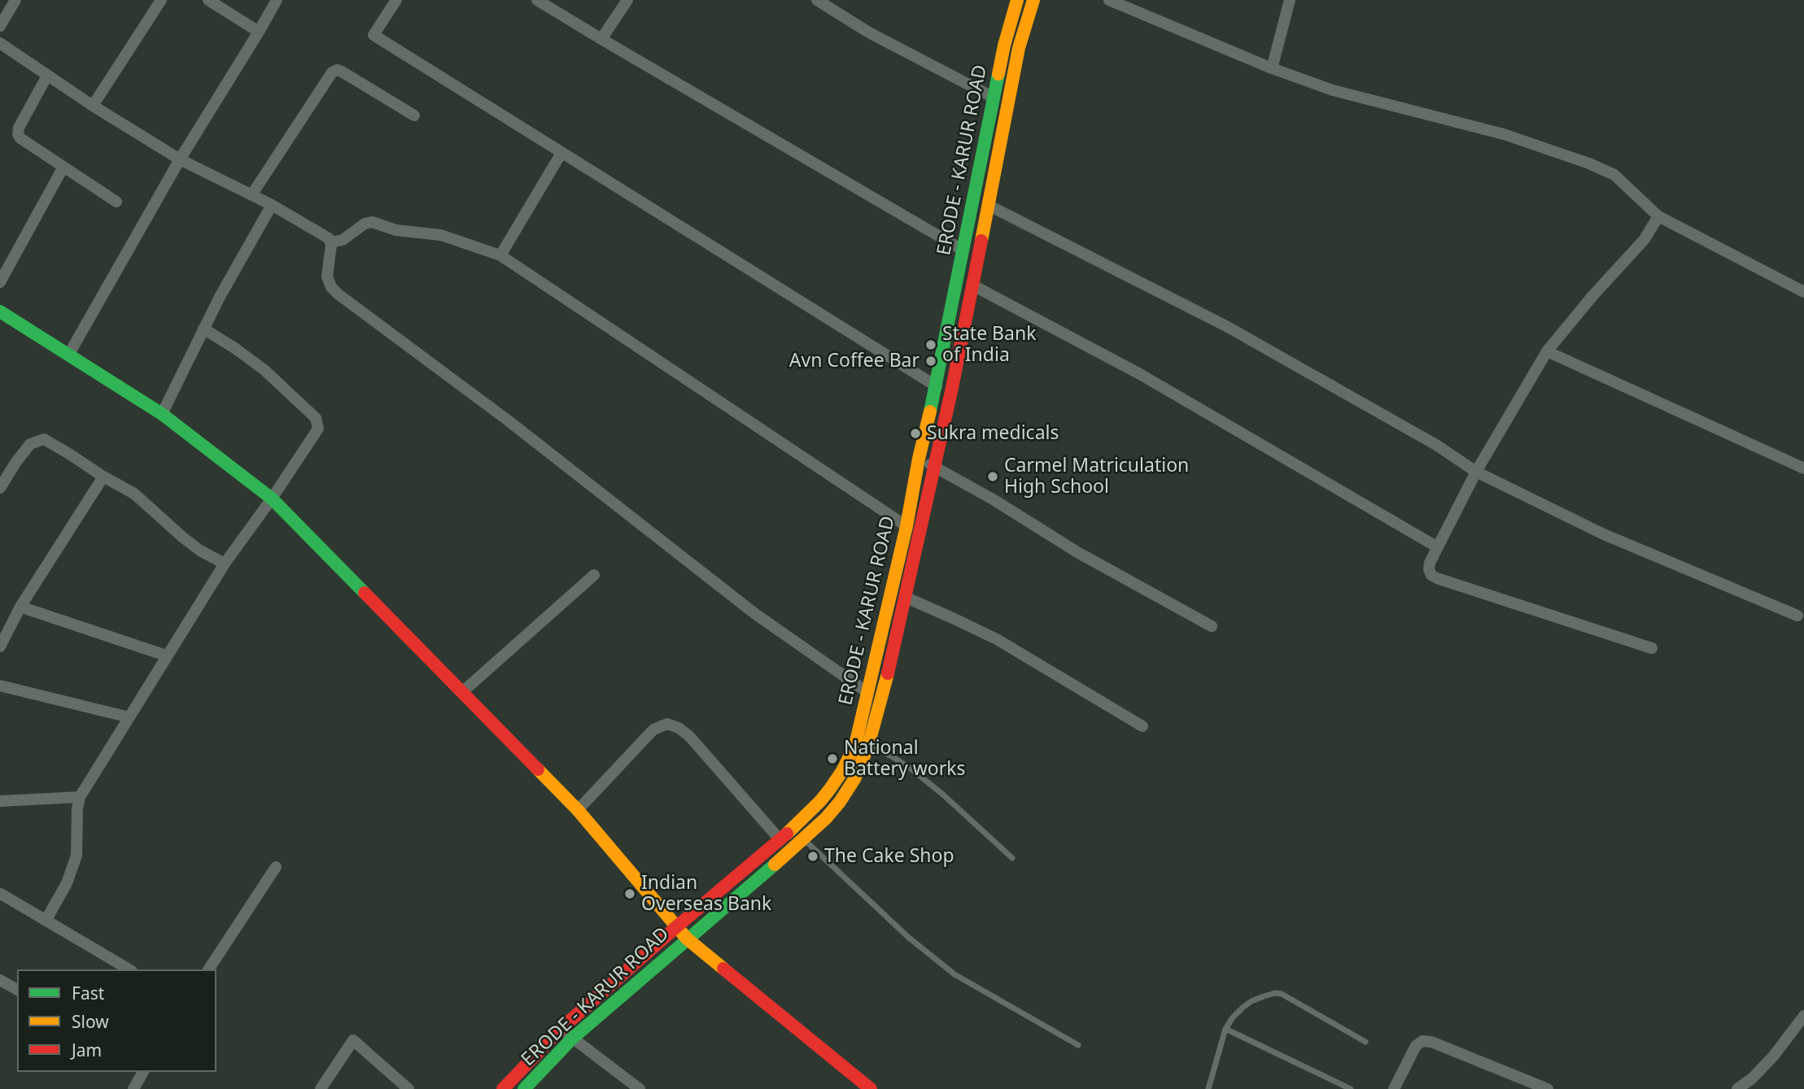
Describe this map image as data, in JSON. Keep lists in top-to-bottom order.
{
  "streets": {
    "main road": ["ERODE - KARUR ROAD"]
  },
  "places": [
    "State Bank of India",
    "Avn Coffee Bar",
    "Sukra medicals",
    "Carmel Matriculation High School",
    "National Battery works",
    "The Cake Shop",
    "Indian Overseas Bank"
  ],
  "legend": ["Fast", "Slow", "Jam"]
}
